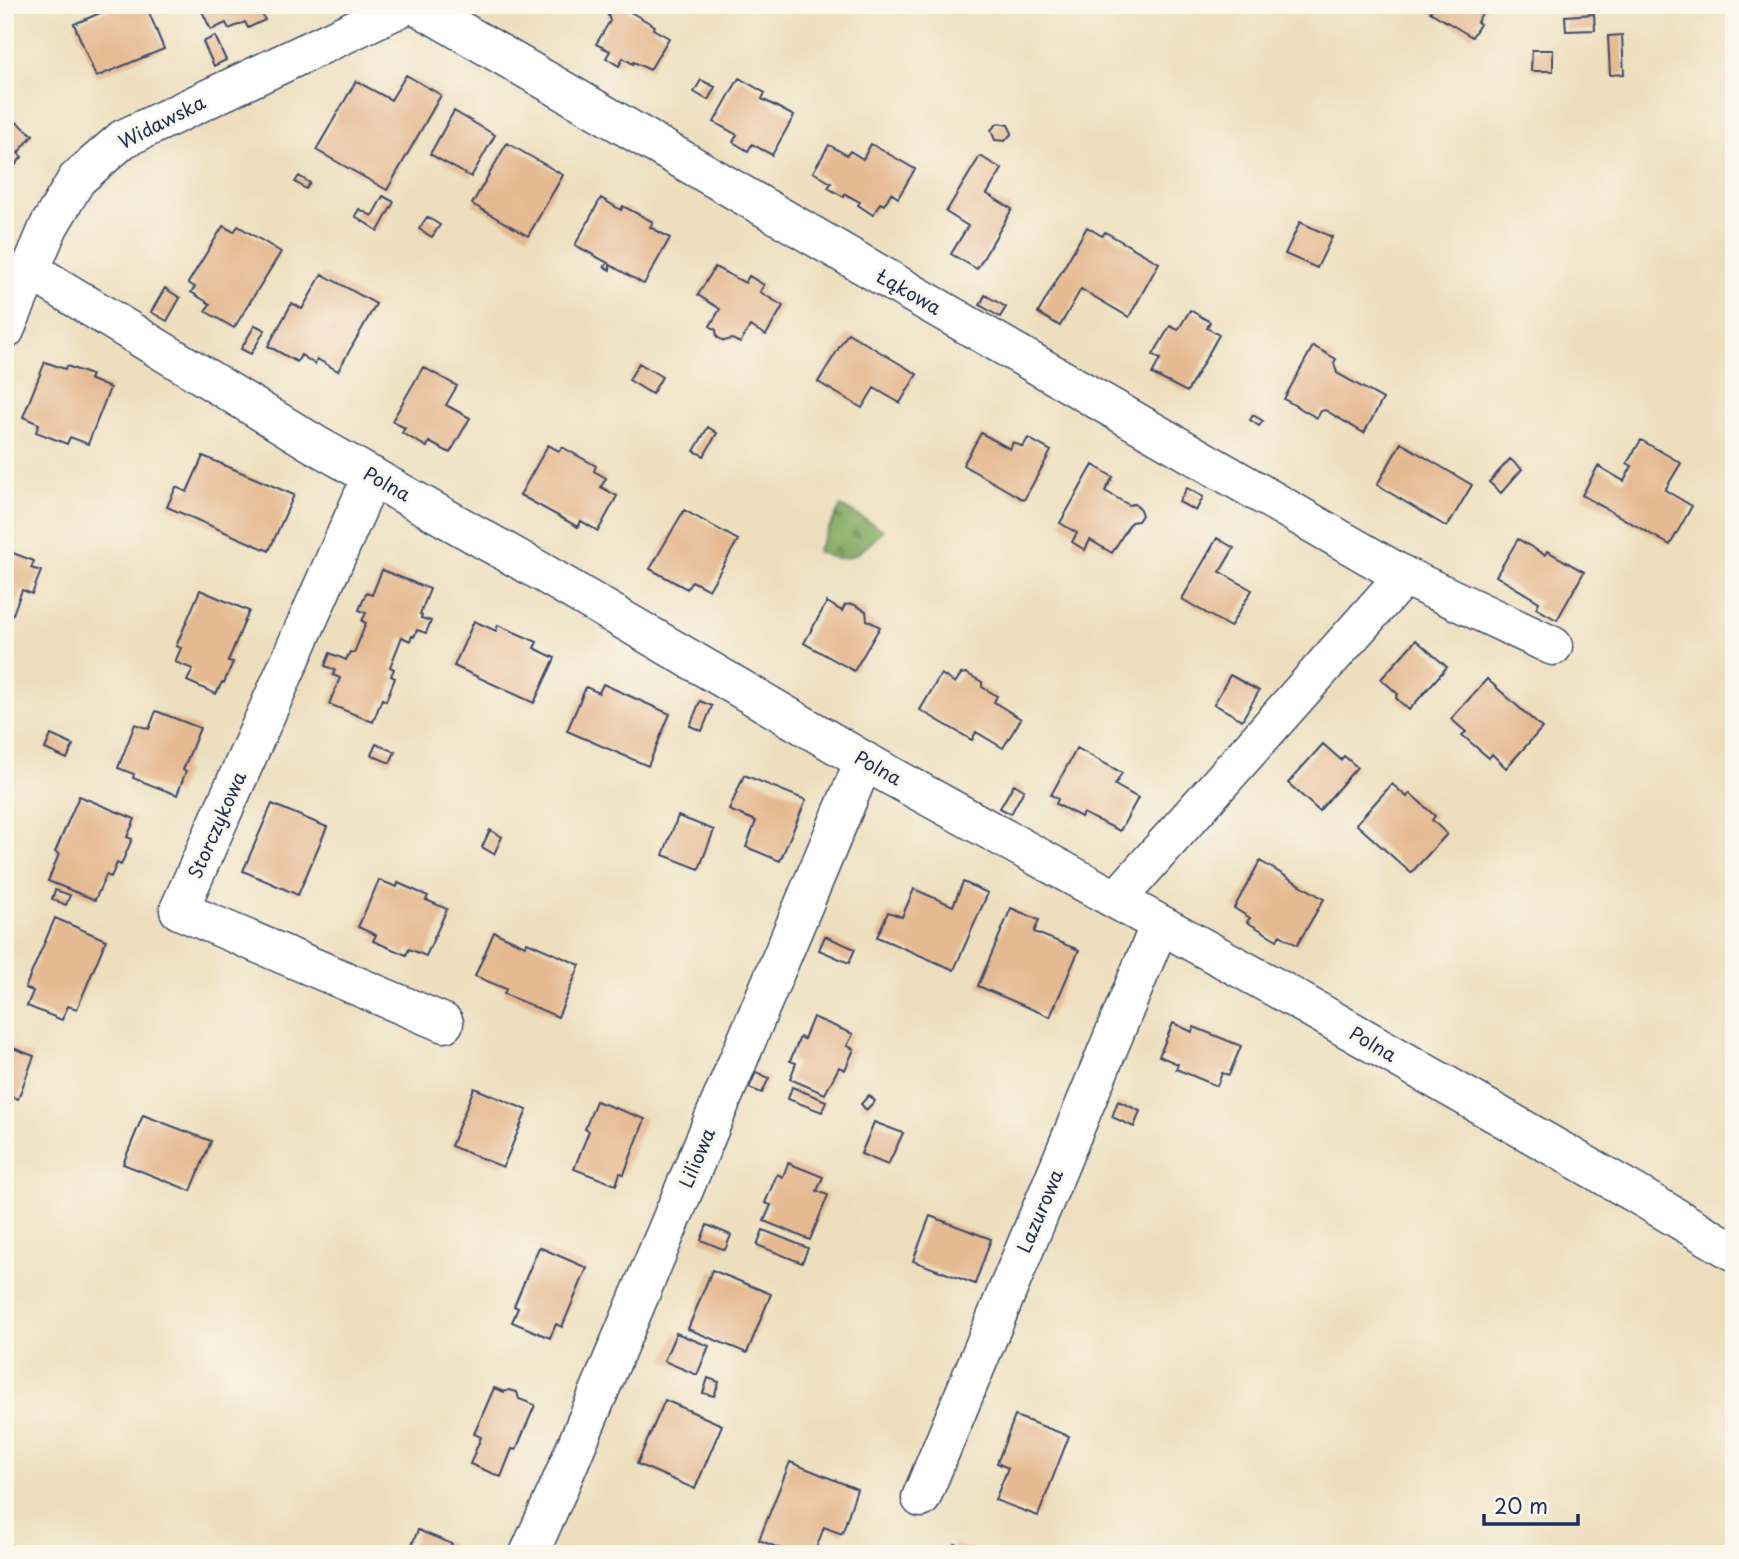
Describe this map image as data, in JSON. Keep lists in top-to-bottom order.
{
  "streets": {
    "street": [
      "Widawska",
      "Łąkowa",
      "Polna",
      "Storczykowa",
      "Liliowa",
      "Lazurowa"
    ]
  },
  "crossings": [
    ["Widawska", "Łąkowa"],
    ["Widawska", "Polna"],
    ["Polna", "Storczykowa"],
    ["Polna", "Liliowa"],
    ["Polna", "Lazurowa"]
  ],
  "scale_bar": "20 m"
}
